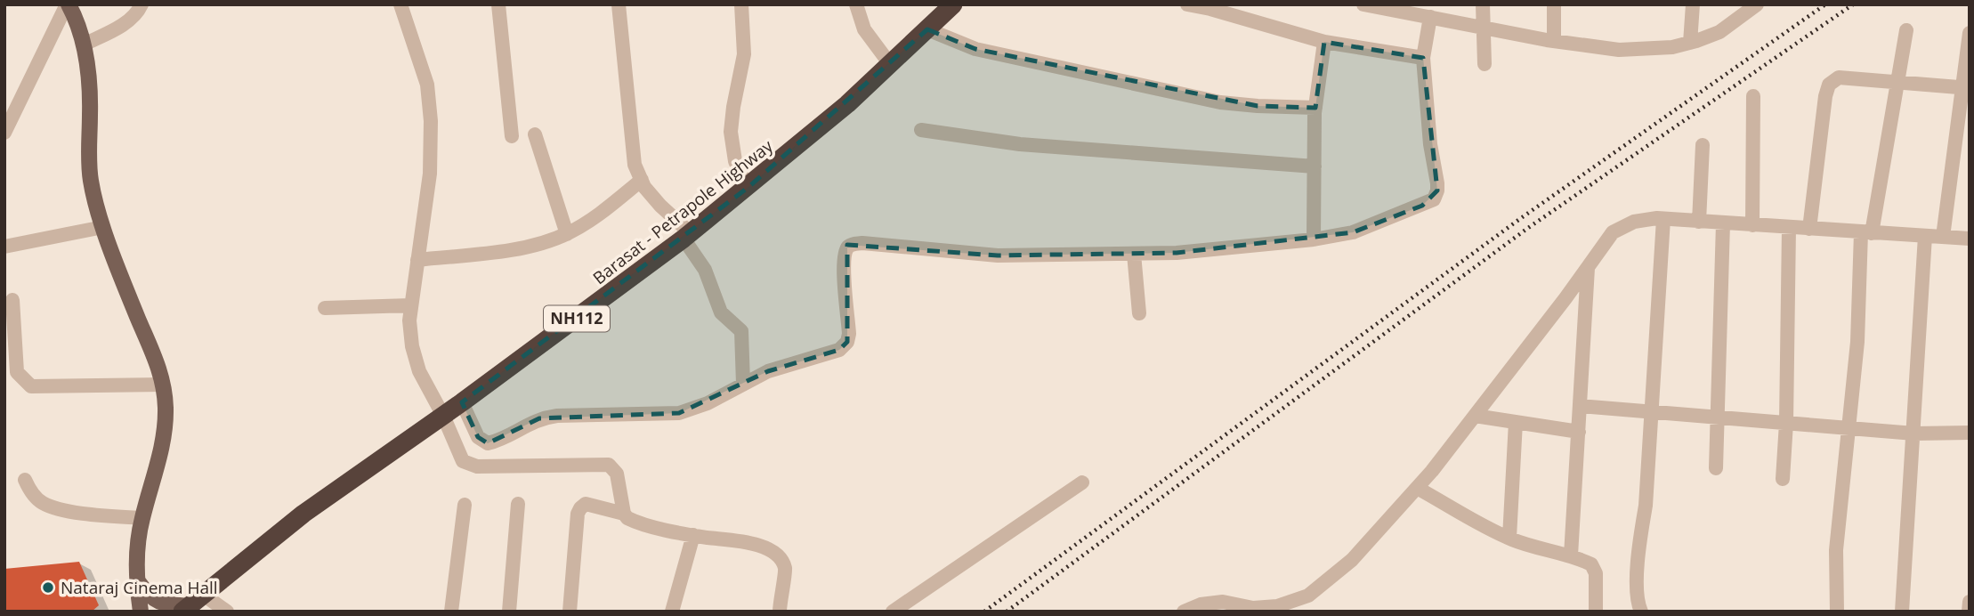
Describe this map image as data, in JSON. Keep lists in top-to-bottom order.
{
  "streets": {
    "highway": ["Barasat - Petrapole Highway", "NH112"]
  },
  "places": ["Nataraj Cinema Hall"]
}
